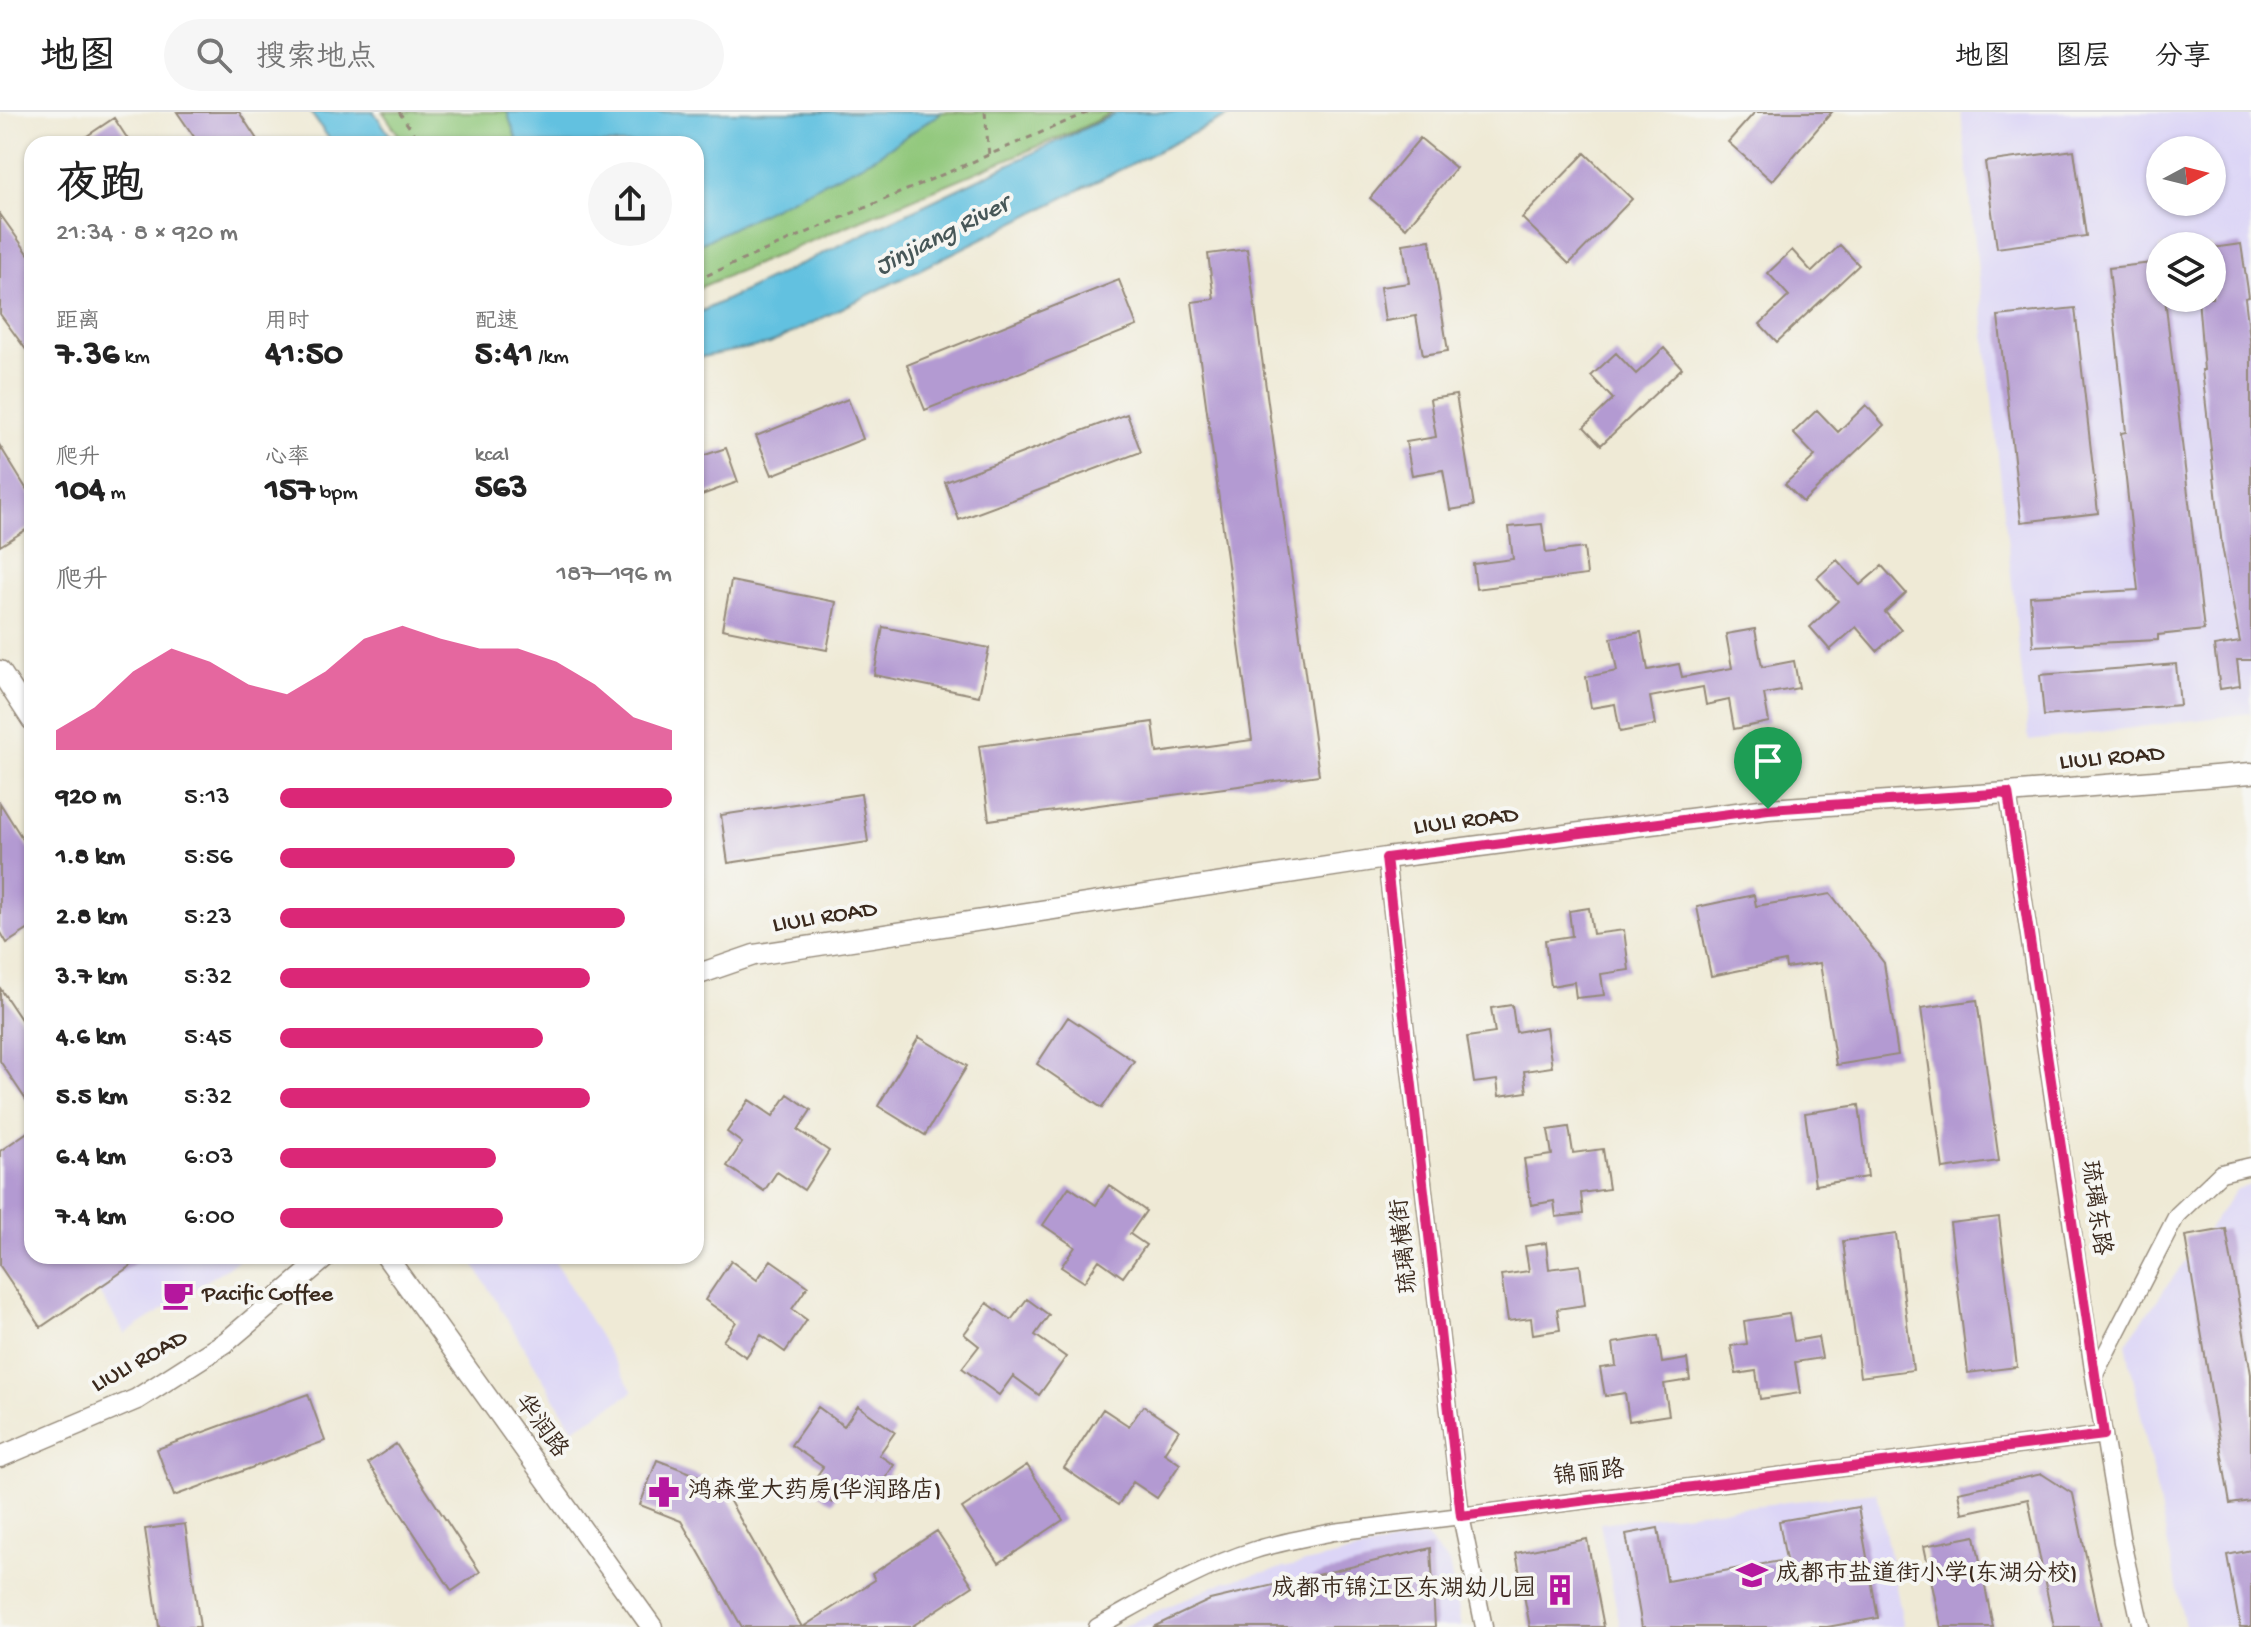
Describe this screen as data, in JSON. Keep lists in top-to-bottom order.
{
  "streets": {
    "street": [
      "LIULI ROAD",
      "琉璃东路",
      "琉璃横街",
      "华润路",
      "锦丽路"
    ]
  },
  "crossings": [
    ["LIULI ROAD", "琉璃东路"],
    ["LIULI ROAD", "琉璃横街"],
    ["琉璃东路", "锦丽路"],
    ["琉璃横街", "锦丽路"]
  ],
  "water": ["Jinjiang River"],
  "places": {
    "cafe": ["Pacific Coffee"],
    "pharmacy": ["鸿森堂大药房(华润路店)"],
    "school or university": ["成都市盐道街小学(东湖分校)"],
    "building": ["成都市锦江区东湖幼儿园"]
  },
  "north": "right",
  "page": {
    "header": "地图",
    "search": "搜索地点",
    "nav": ["地图", "图层", "分享"],
    "heading": ["夜跑", "21:34 · 8 × 920 m"],
    "stats": [
      ["距离", "7.36 km"],
      ["用时", "41:50"],
      ["配速", "5:41 /km"],
      ["爬升", "104 m"],
      ["心率", "157 bpm"],
      ["kcal", "563"]
    ],
    "chart": ["爬升", "187–196 m"],
    "list": [
      {
        "name": "920 m",
        "note": "5:13"
      },
      {
        "name": "1.8 km",
        "note": "5:56"
      },
      {
        "name": "2.8 km",
        "note": "5:23"
      },
      {
        "name": "3.7 km",
        "note": "5:32"
      },
      {
        "name": "4.6 km",
        "note": "5:45"
      },
      {
        "name": "5.5 km",
        "note": "5:32"
      },
      {
        "name": "6.4 km",
        "note": "6:03"
      },
      {
        "name": "7.4 km",
        "note": "6:00"
      }
    ]
  }
}
